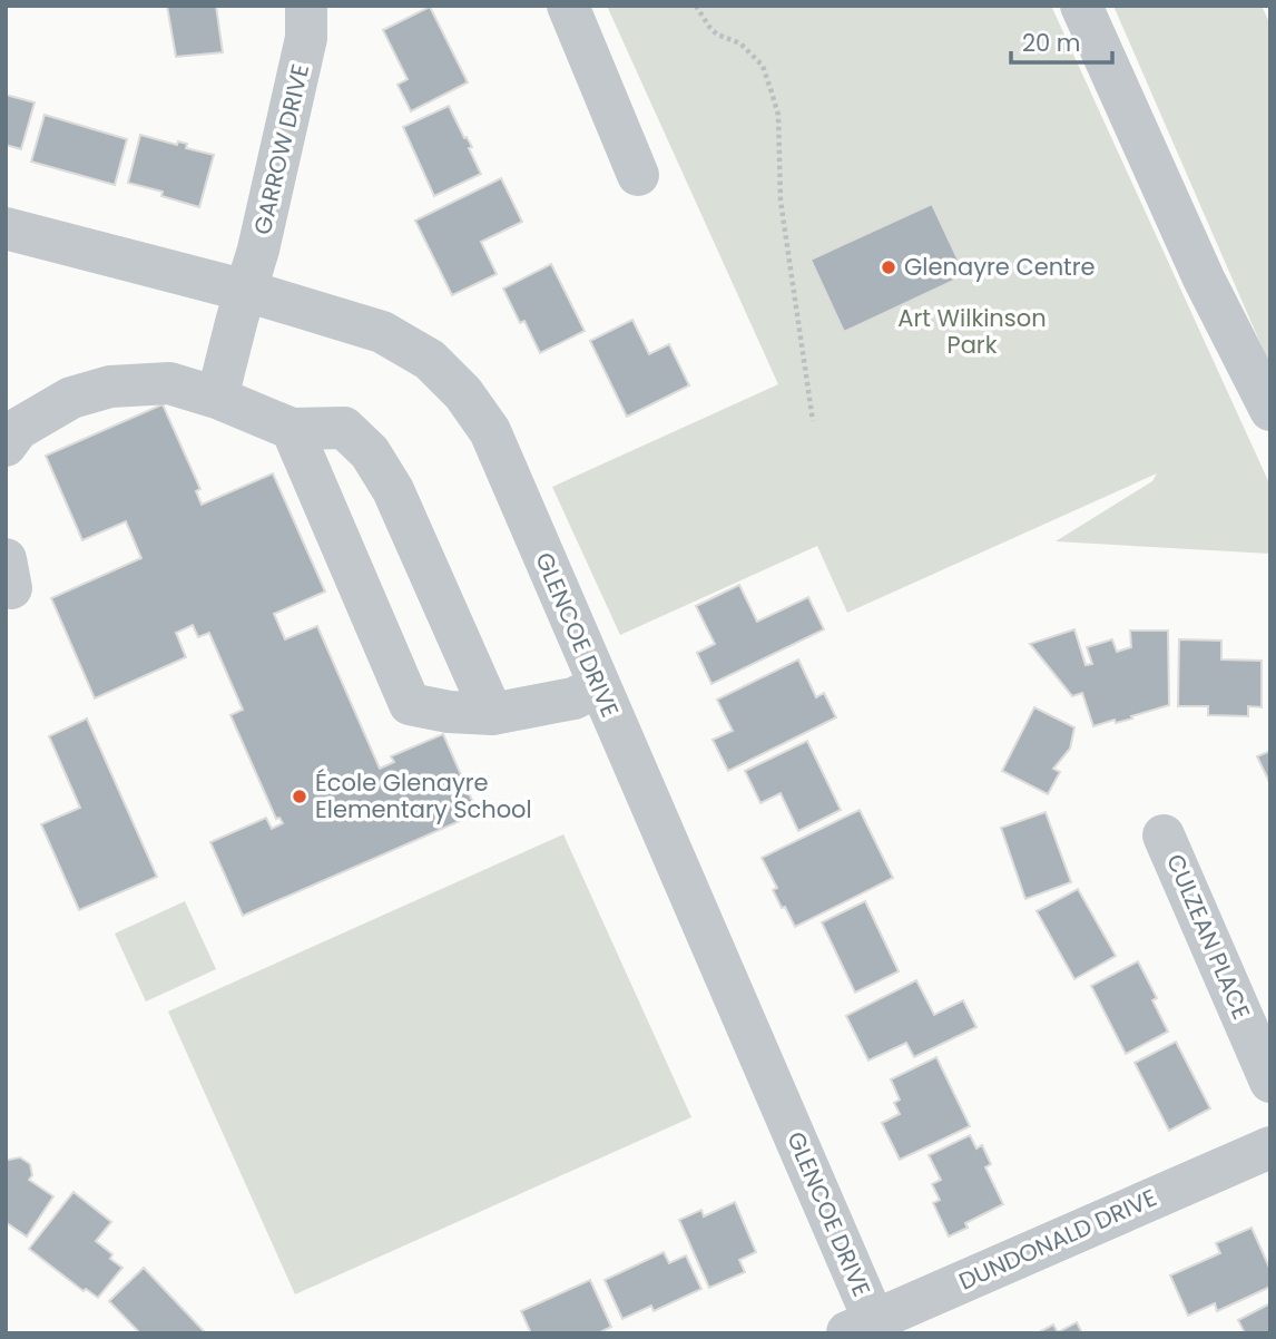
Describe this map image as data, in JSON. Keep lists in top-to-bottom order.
{
  "streets": {
    "street": [
      "GARROW DRIVE",
      "GLENCOE DRIVE",
      "CULZEAN PLACE",
      "DUNDONALD DRIVE"
    ]
  },
  "crossings": [
    ["GARROW DRIVE", "GLENCOE DRIVE"],
    ["GLENCOE DRIVE", "DUNDONALD DRIVE"]
  ],
  "parks": ["Art Wilkinson Park"],
  "places": ["Glenayre Centre", "École Glenayre Elementary School"],
  "scale_bar": "20 m"
}
